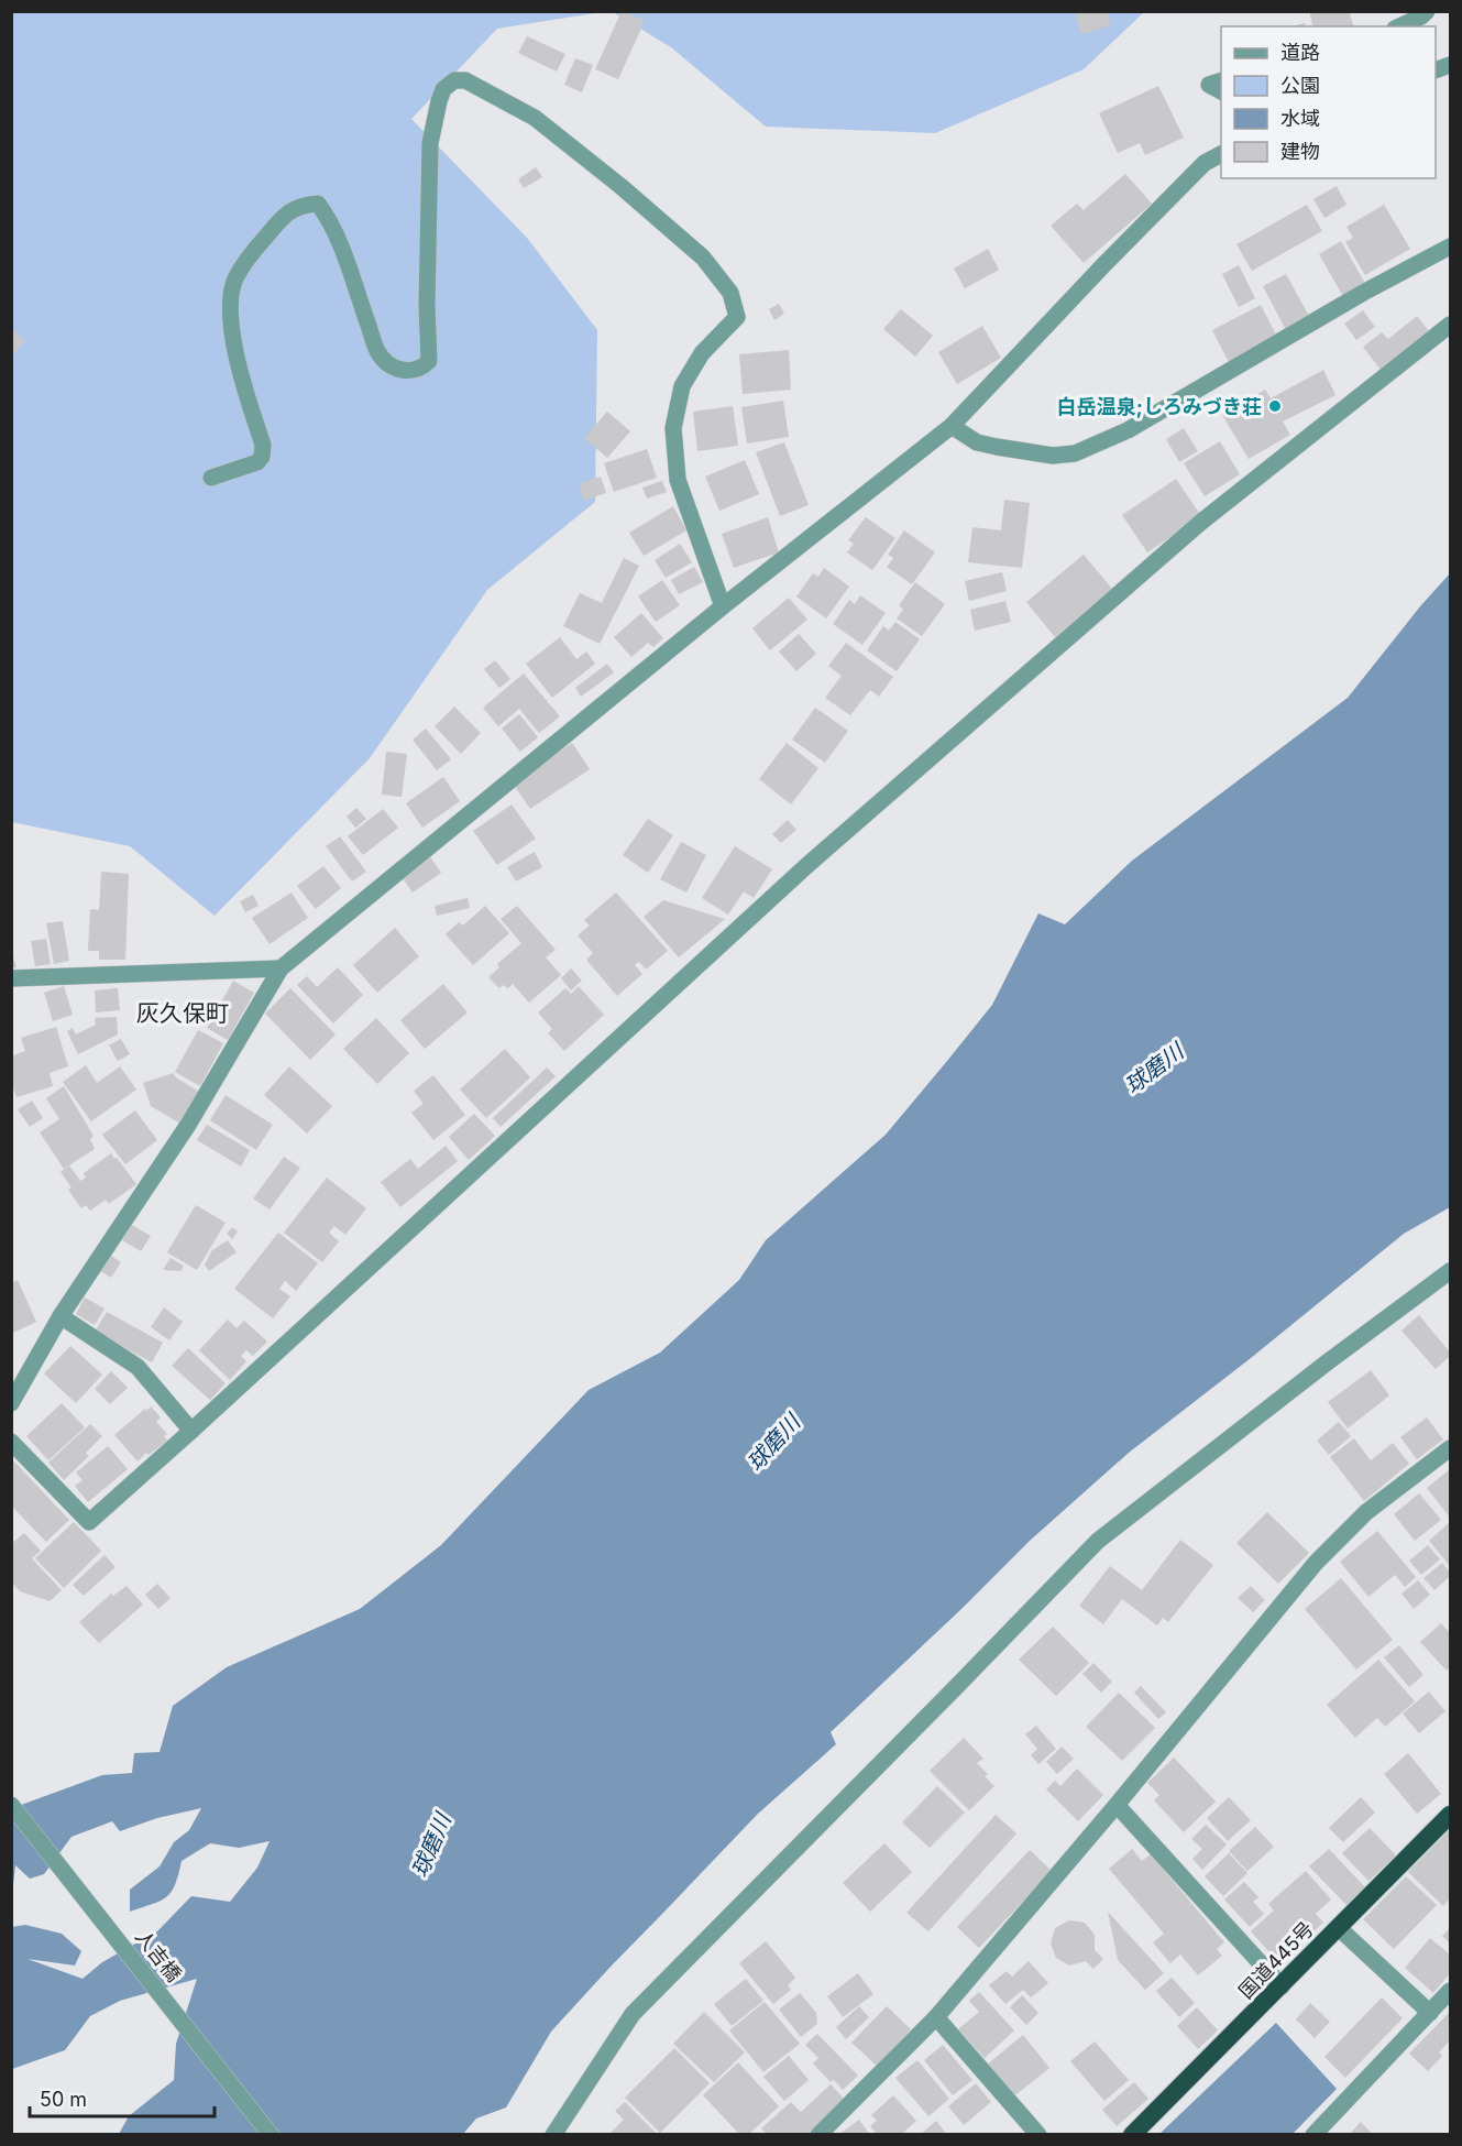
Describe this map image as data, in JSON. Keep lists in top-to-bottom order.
{
  "streets": {
    "highway": ["国道445号"],
    "street": ["人吉橋"]
  },
  "districts": ["灰久保町"],
  "water": ["球磨川"],
  "places": ["白岳温泉;しろみづき荘"],
  "legend": [
    "道路",
    "公園",
    "水域",
    "建物"
  ],
  "scale_bar": "50 m"
}
